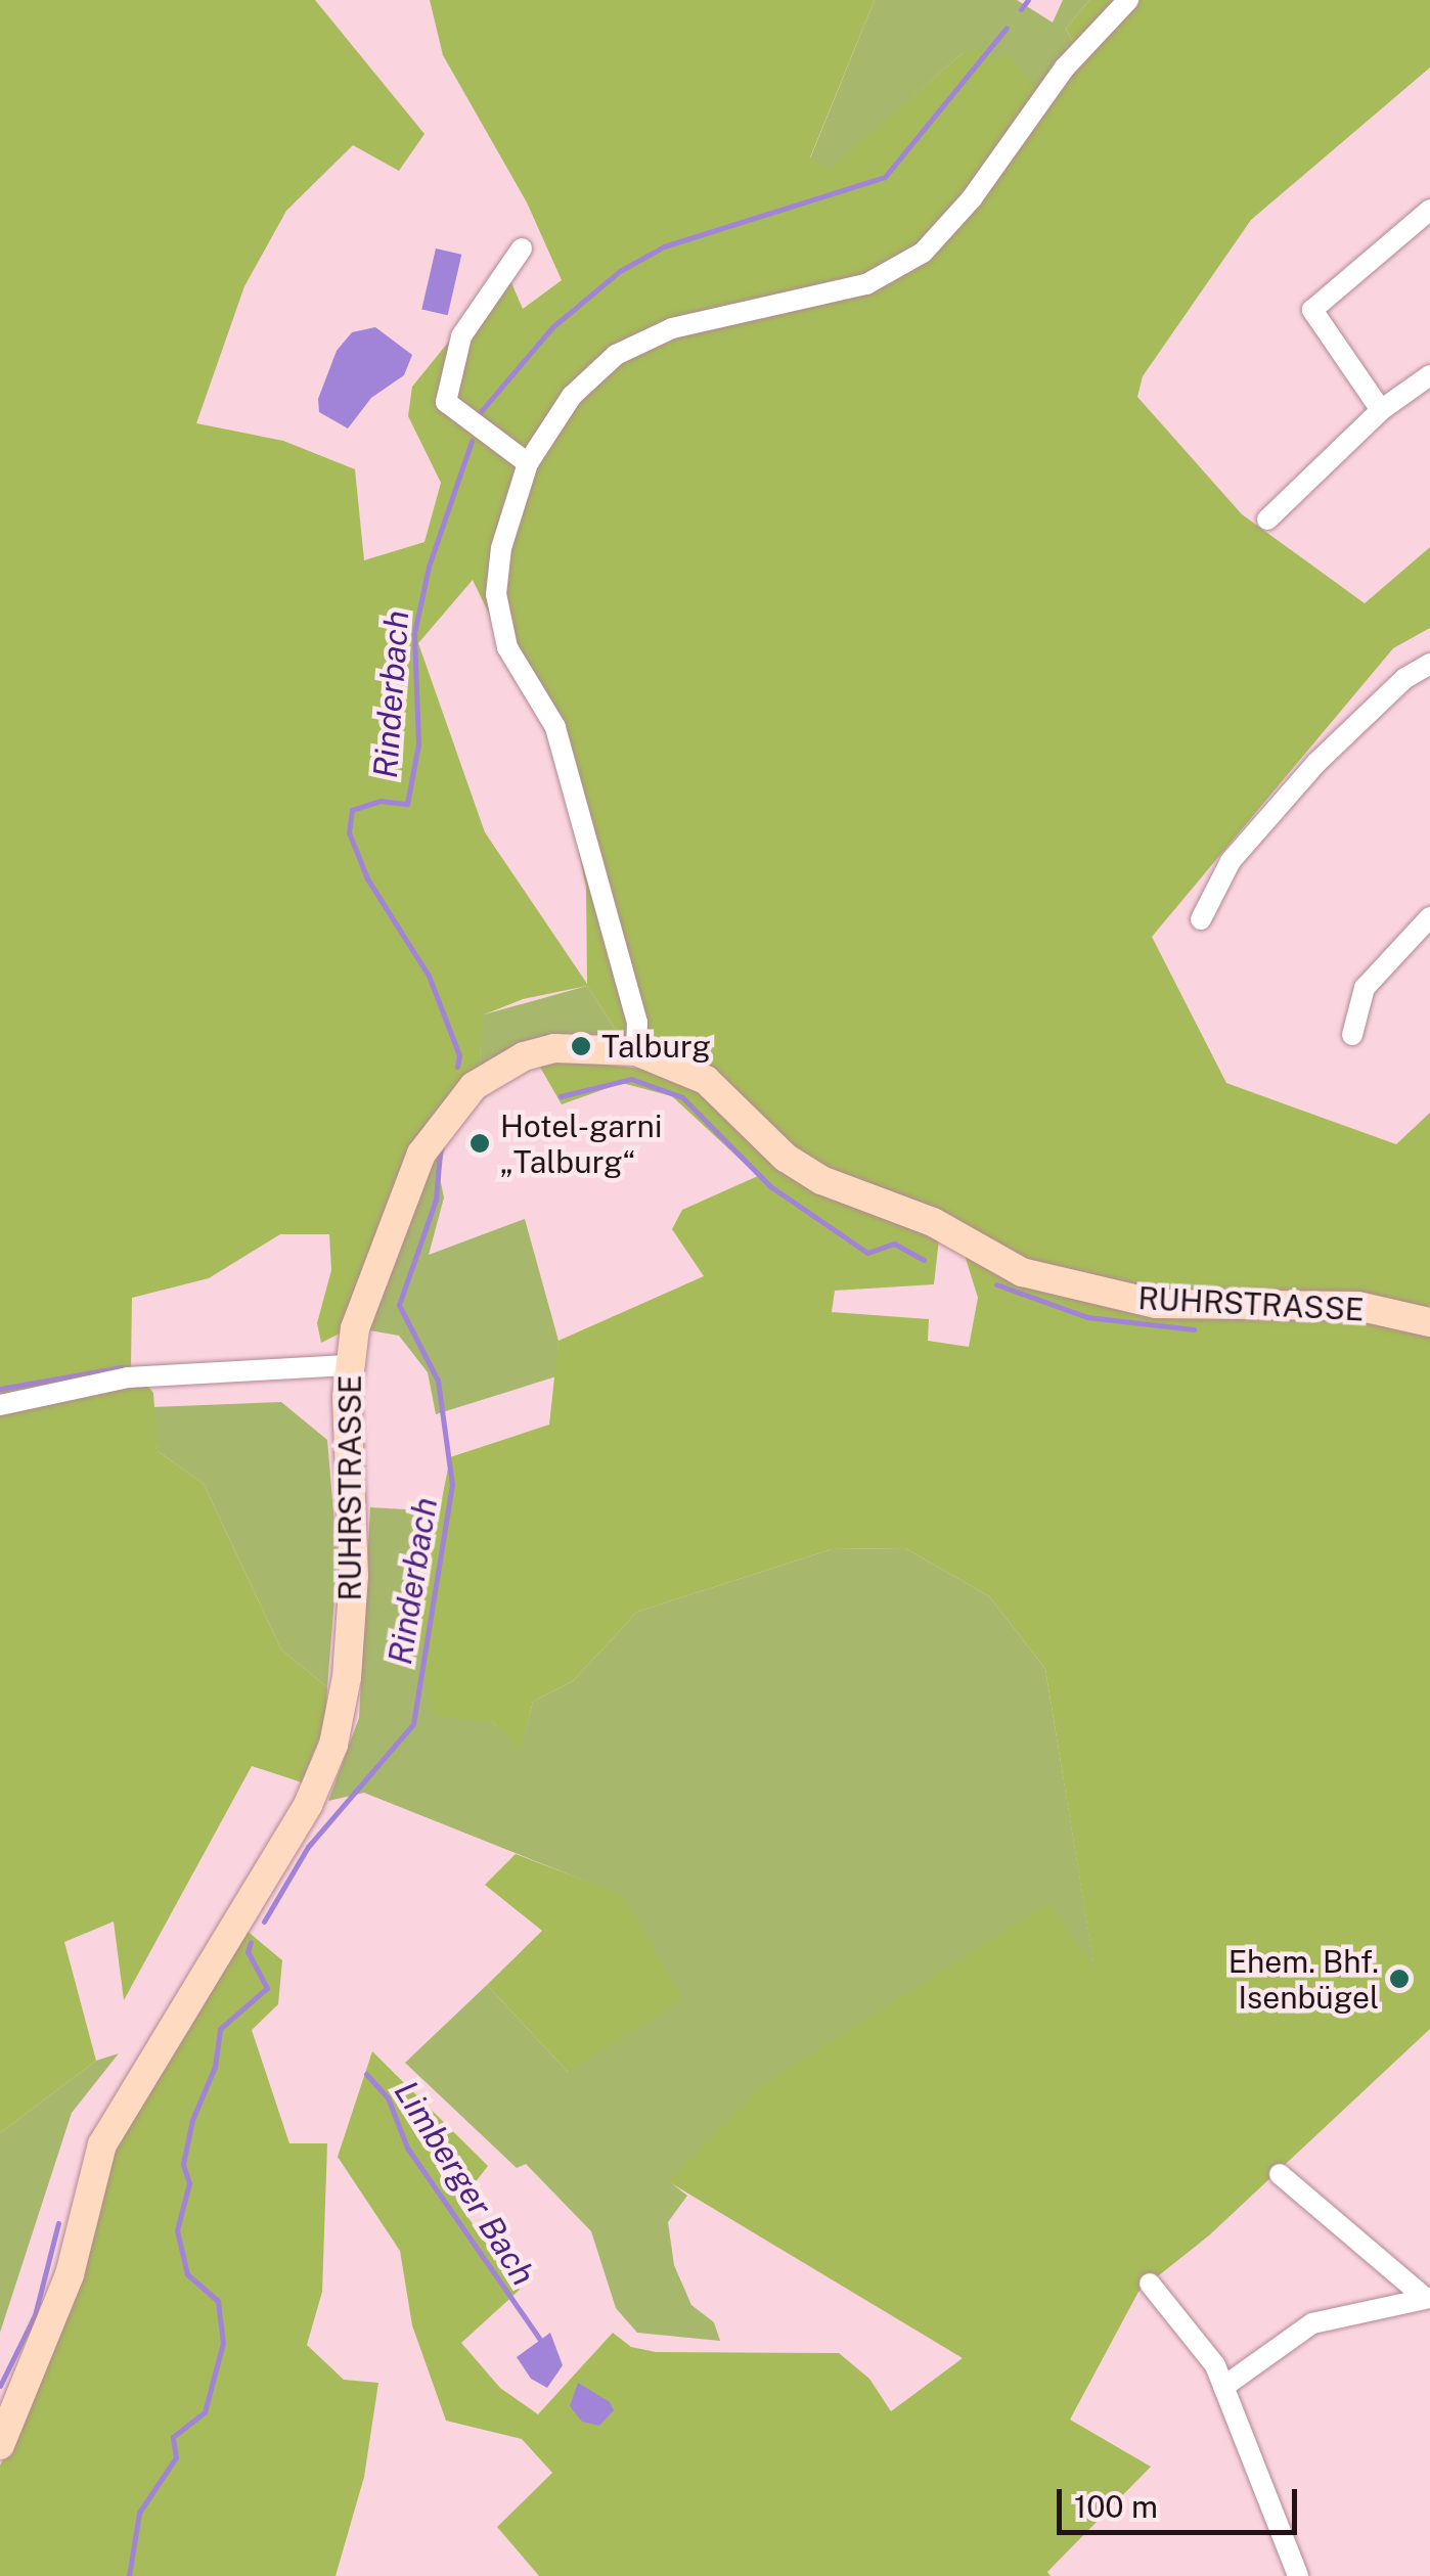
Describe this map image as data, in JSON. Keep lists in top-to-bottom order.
{
  "streets": {
    "main road": ["RUHRSTRASSE"]
  },
  "water": ["Rinderbach", "Limberger Bach"],
  "places": ["Talburg", "Hotel-garni „Talburg“", "Ehem. Bhf. Isenbügel"],
  "scale_bar": "100 m"
}
